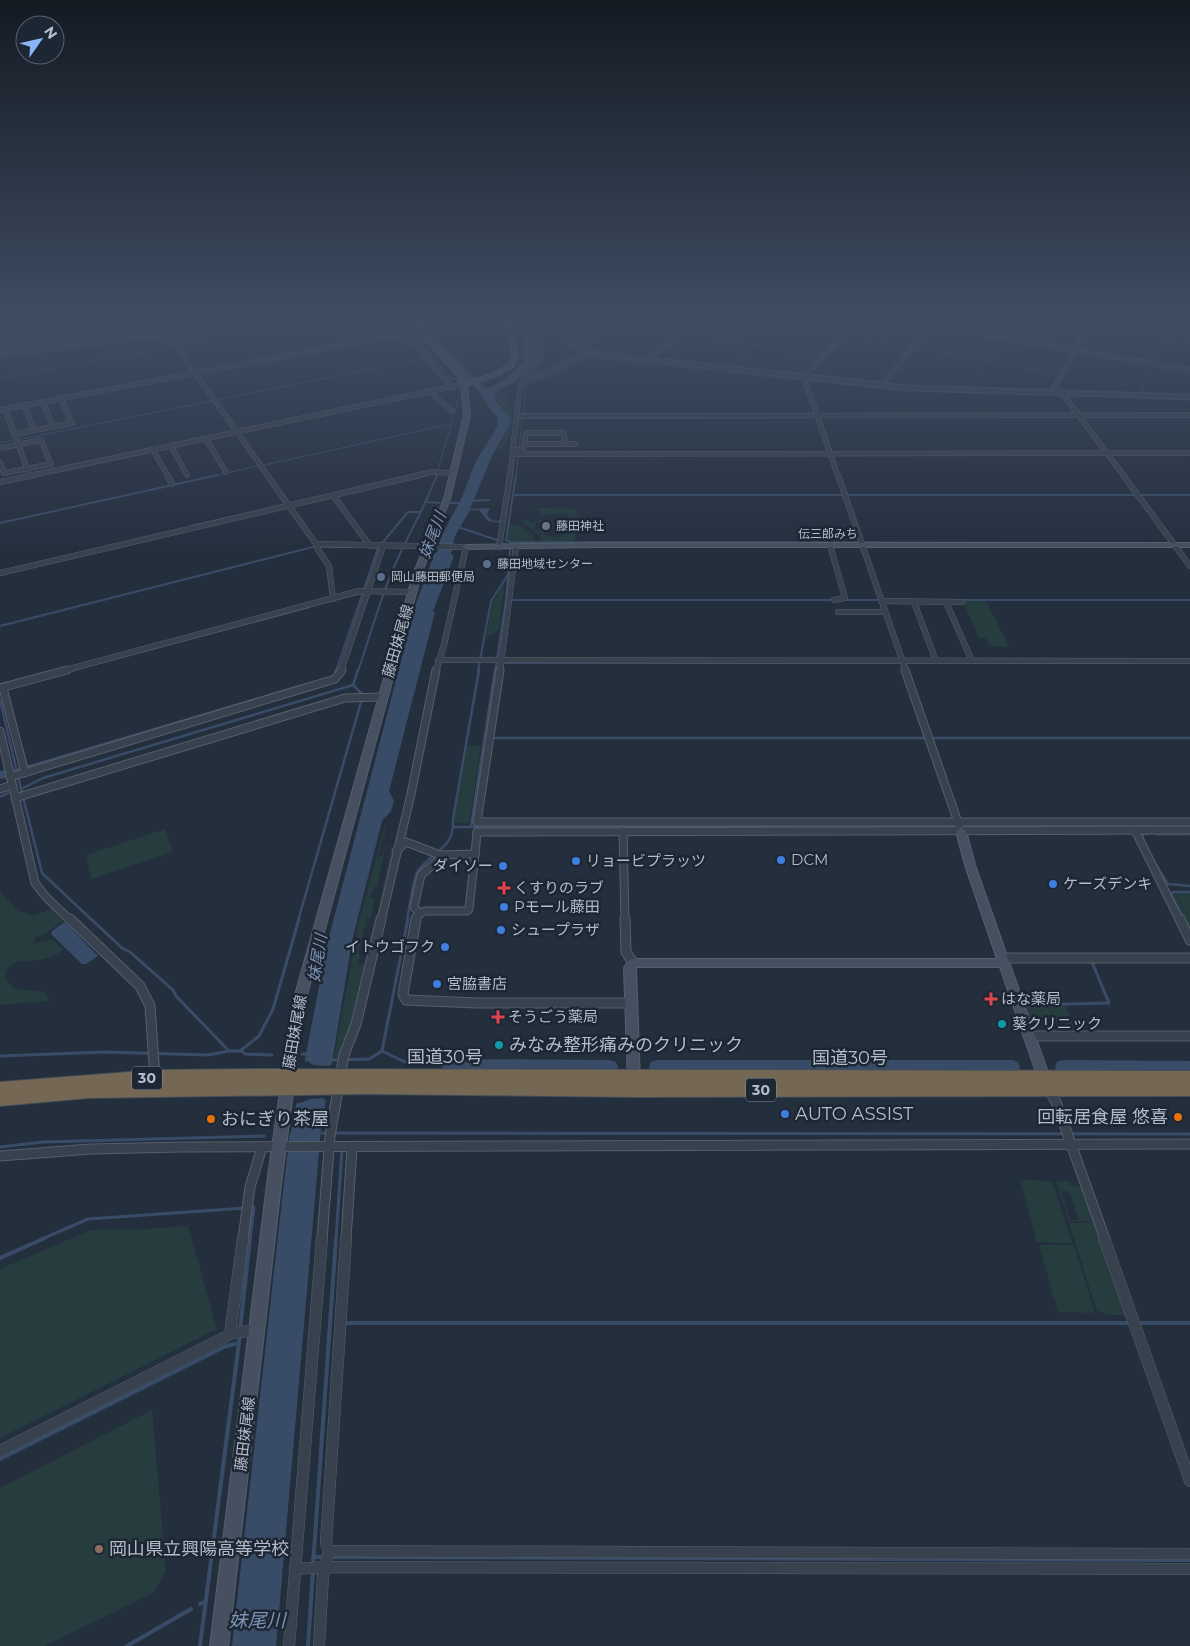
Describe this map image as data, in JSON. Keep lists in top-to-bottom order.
{
  "streets": {
    "highway": ["国道30号", "30"],
    "main road": ["伝三郎みち", "藤田妹尾線"]
  },
  "crossings": [
    ["藤田妹尾線", "国道30号"]
  ],
  "water": ["妹尾川"],
  "places": {
    "other": [
      "藤田神社",
      "藤田地域センター",
      "岡山藤田郵便局",
      "DCM",
      "リョービプラッツ",
      "ダイソー",
      "ケーズデンキ",
      "Pモール藤田",
      "シュープラザ",
      "イトウゴフク",
      "宮脇書店",
      "葵クリニック",
      "みなみ整形痛みのクリニック",
      "AUTO ASSIST",
      "回転居食屋 悠喜",
      "おにぎり茶屋",
      "岡山県立興陽高等学校"
    ],
    "health": ["くすりのラブ", "はな薬局", "そうごう薬局"]
  },
  "north": "top right"
}
